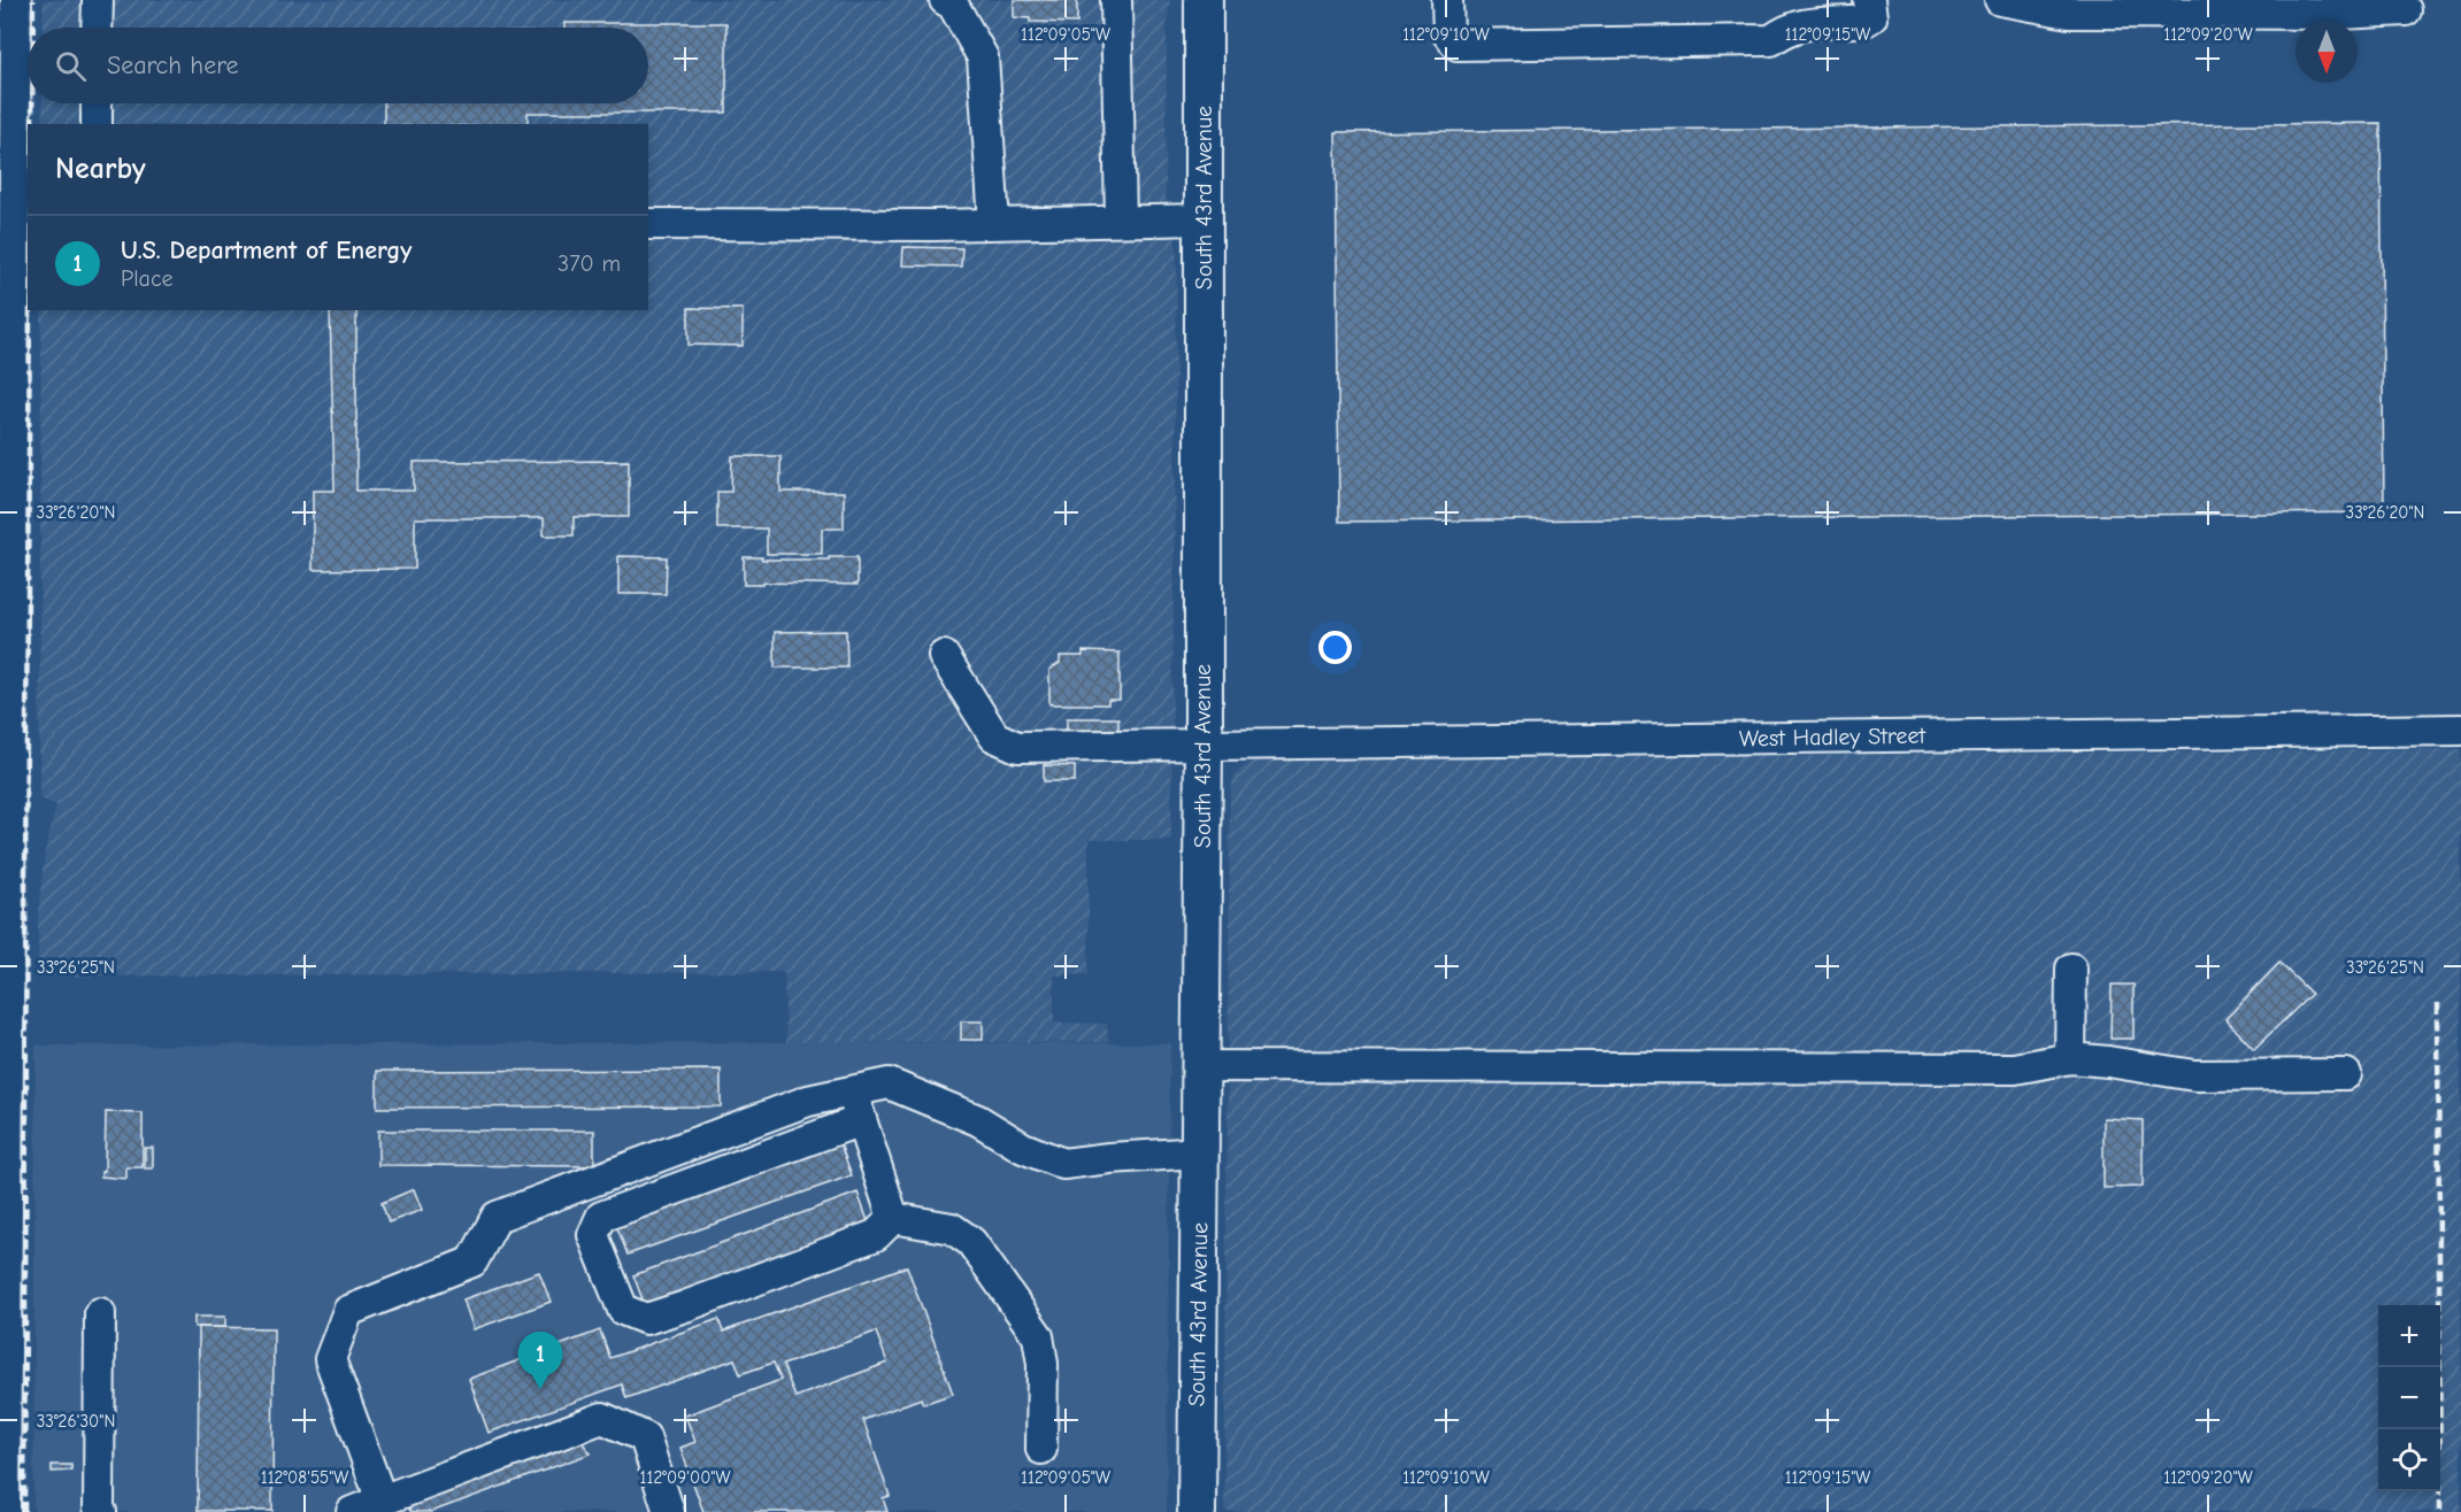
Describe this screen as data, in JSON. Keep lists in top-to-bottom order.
{
  "streets": {
    "main road": ["South 43rd Avenue"],
    "street": ["West Hadley Street"]
  },
  "crossings": [
    ["South 43rd Avenue", "West Hadley Street"]
  ],
  "north": "bottom",
  "page": {
    "search": "Search here",
    "heading": "Nearby",
    "list": [
      {
        "mark": "1",
        "name": "U.S. Department of Energy",
        "note": "Place",
        "value": "370 m"
      }
    ],
    "map_buttons": ["+", "−"],
    "pins": "1"
  },
  "coordinates": [
    "112°09'05\"W",
    "112°09'10\"W",
    "112°09'15\"W",
    "112°09'20\"W",
    "33°26'20\"N",
    "33°26'25\"N",
    "33°26'30\"N",
    "112°08'55\"W",
    "112°09'00\"W"
  ]
}
